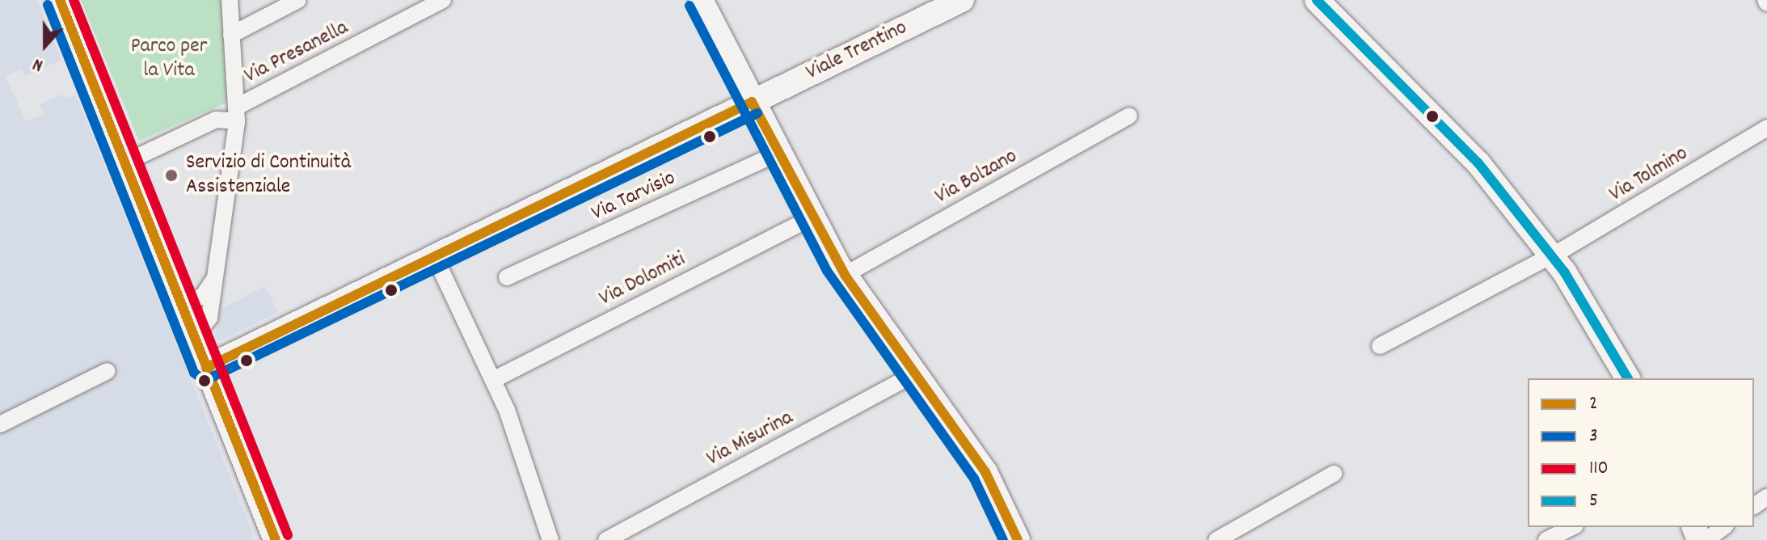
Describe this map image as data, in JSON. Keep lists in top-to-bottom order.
{
  "streets": {
    "street": [
      "Viale Trentino",
      "Via Presanella",
      "Via Tolmino",
      "Via Bolzano",
      "Via Tarvisio",
      "Via Dolomiti",
      "Via Misurina"
    ]
  },
  "parks": ["Parco per la Vita"],
  "places": ["Servizio di Continuità Assistenziale"],
  "lines": [
    "transit line 2",
    "transit line 110",
    "transit line 5",
    "transit line 3"
  ],
  "legend": [
    "2",
    "3",
    "110",
    "5"
  ],
  "north": "bottom"
}
